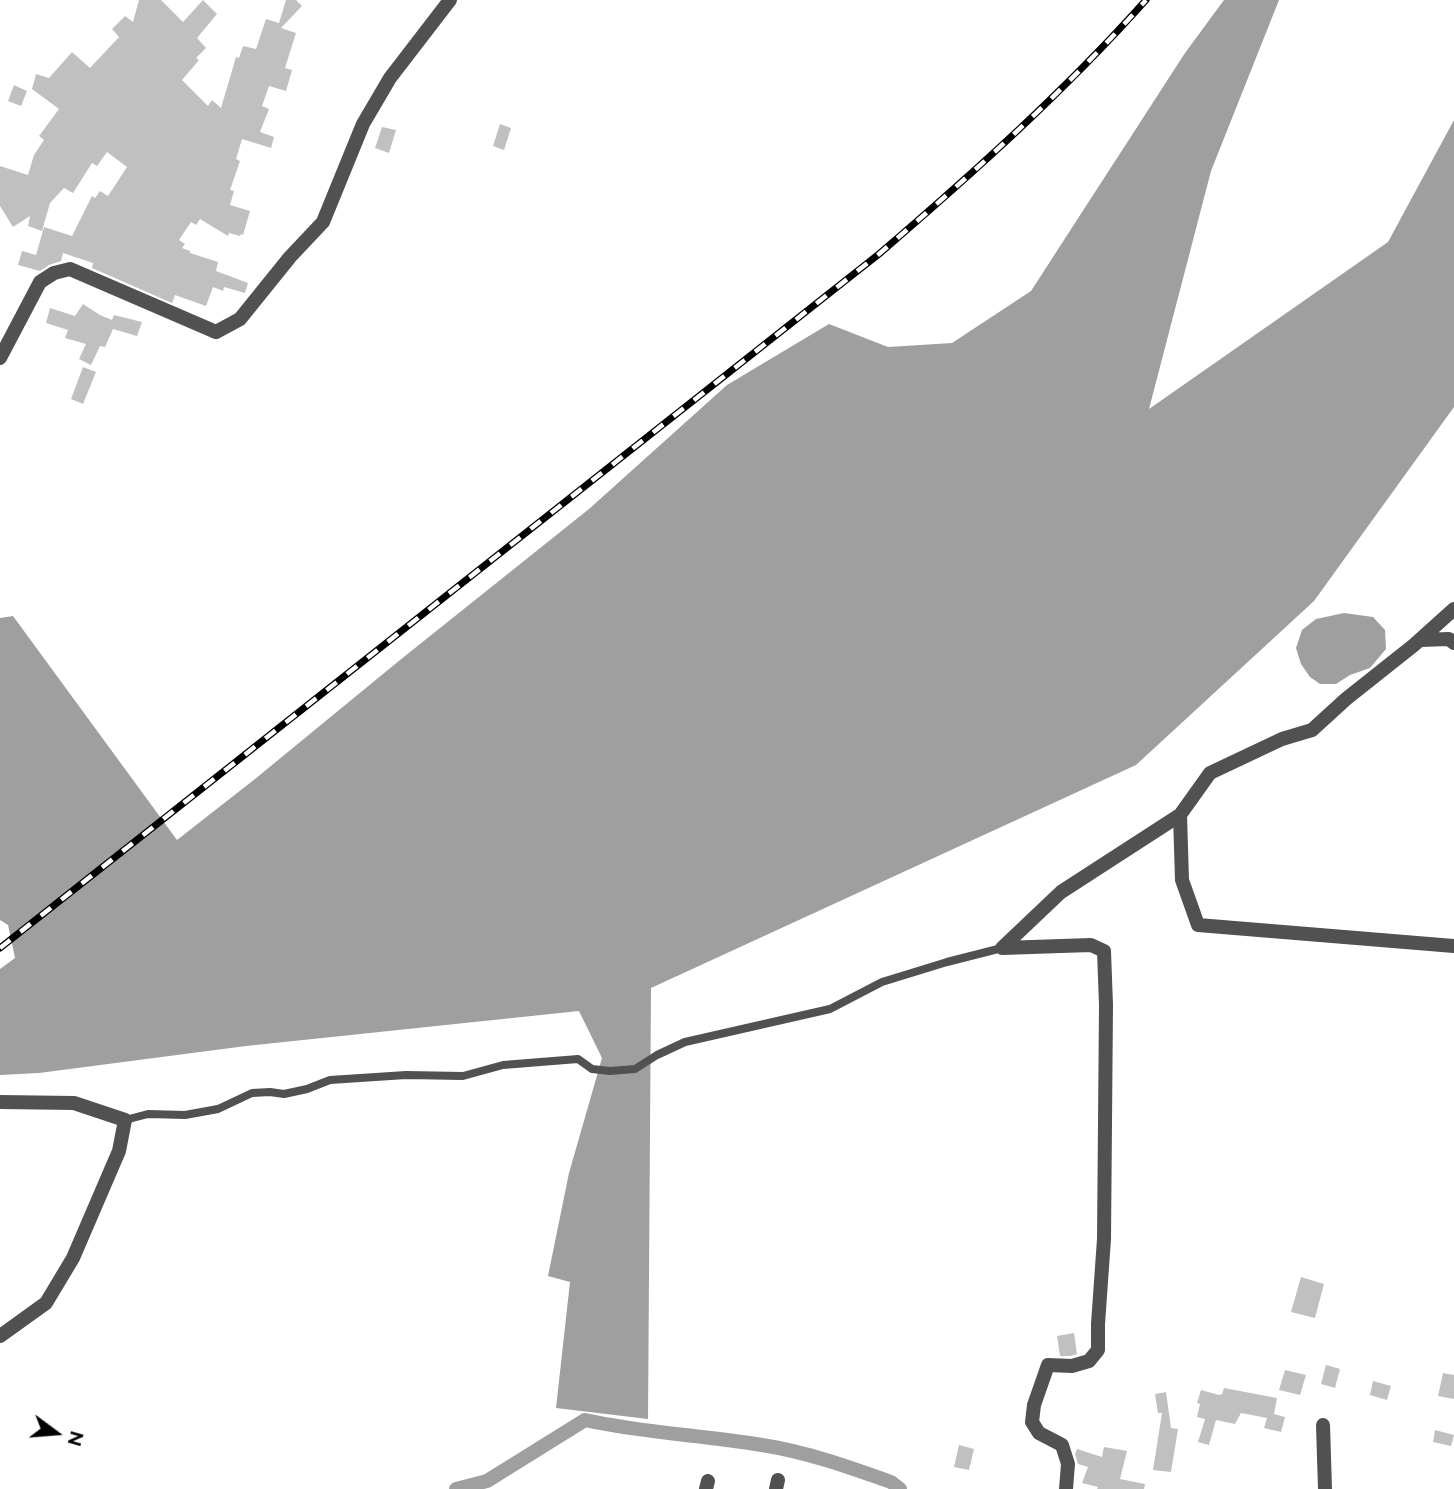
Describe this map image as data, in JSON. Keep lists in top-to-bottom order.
{
  "north": "right"
}
